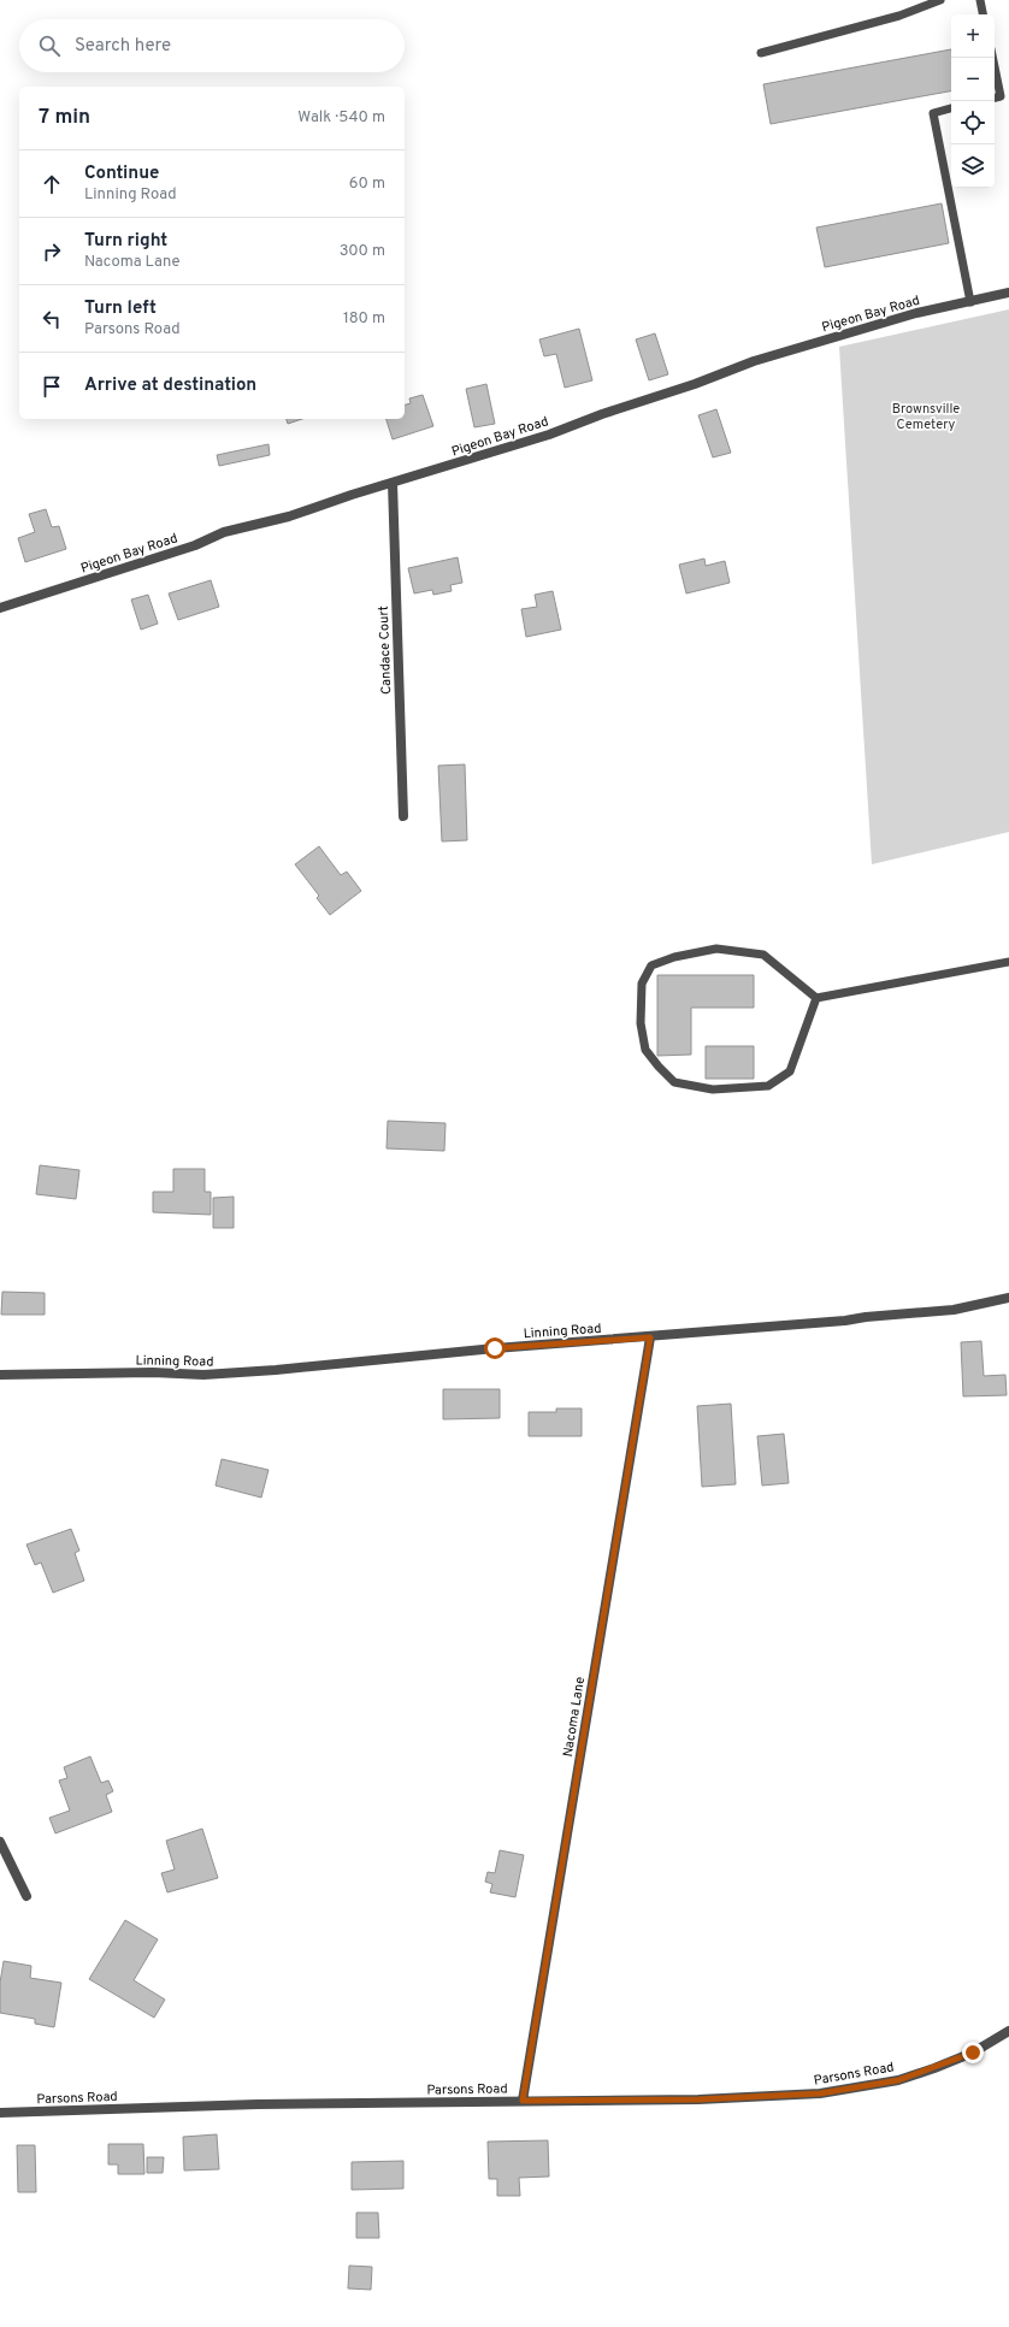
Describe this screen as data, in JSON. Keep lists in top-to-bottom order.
{
  "streets": {
    "street": [
      "Pigeon Bay Road",
      "Candace Court",
      "Linning Road",
      "Nacoma Lane",
      "Parsons Road"
    ]
  },
  "crossings": [
    ["Pigeon Bay Road", "Candace Court"],
    ["Linning Road", "Nacoma Lane"],
    ["Nacoma Lane", "Parsons Road"]
  ],
  "parks": ["Brownsville Cemetery"],
  "page": {
    "map_buttons": ["+", "−"],
    "search": "Search here",
    "heading": ["7 min", "Walk · 540 m"],
    "list": [
      ["Continue", "Linning Road", "60 m"],
      ["Turn right", "Nacoma Lane", "300 m"],
      ["Turn left", "Parsons Road", "180 m"],
      "Arrive at destination"
    ]
  }
}
